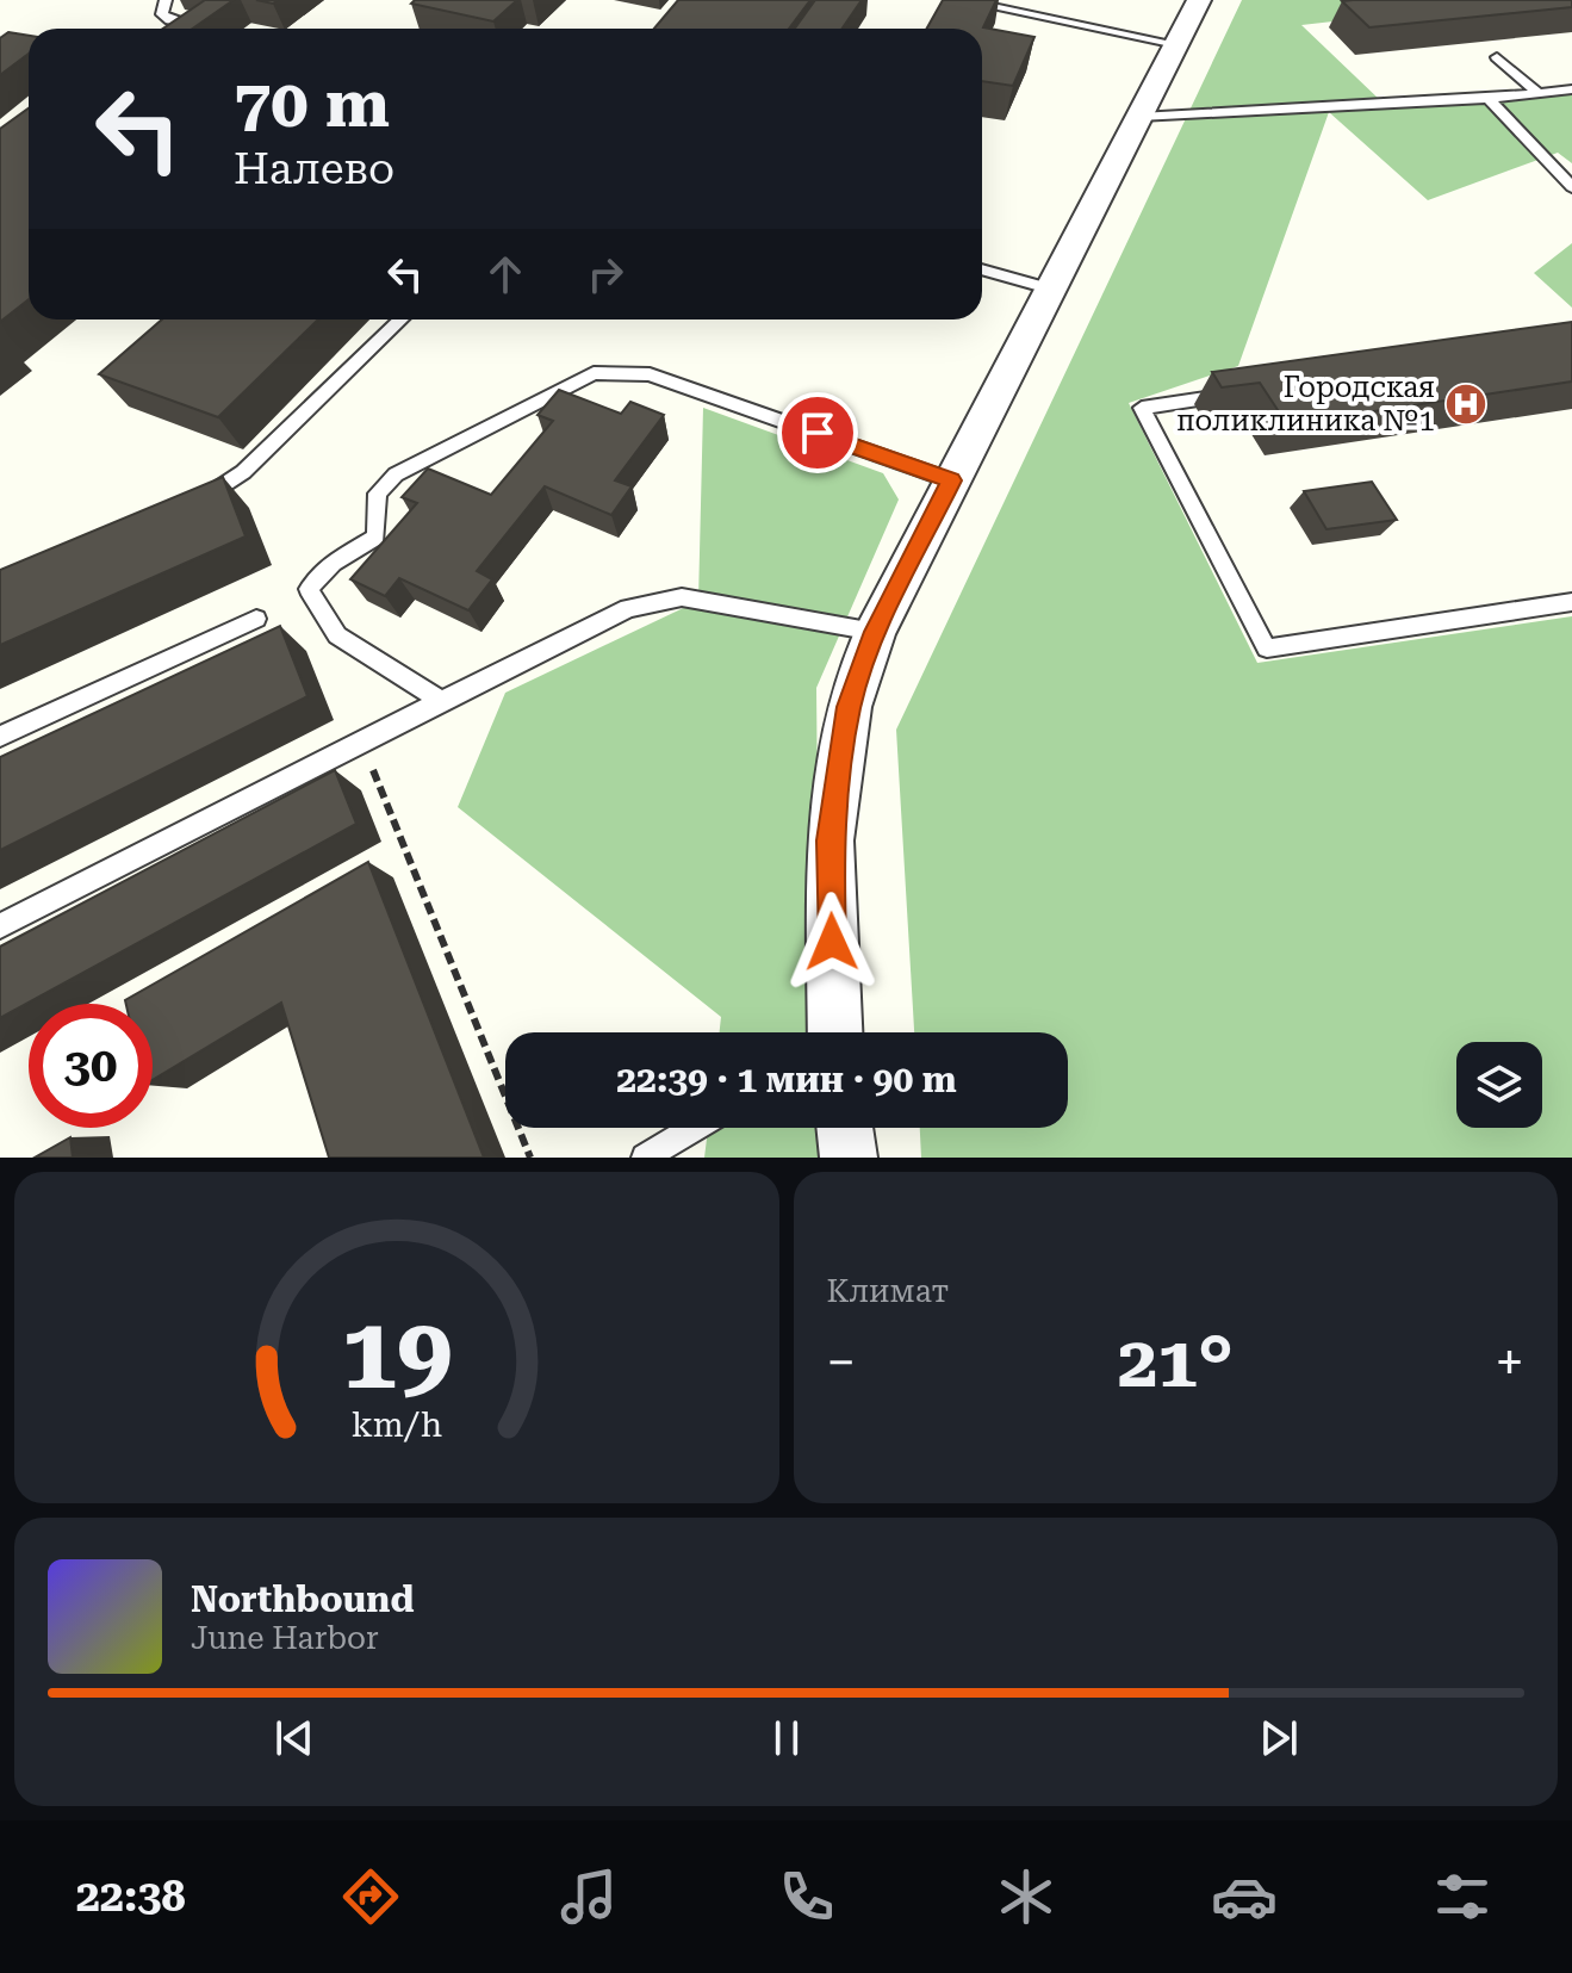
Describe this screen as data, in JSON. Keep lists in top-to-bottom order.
{
  "places": {
    "hospital": ["Городская поликлиника №1"]
  },
  "page": {
    "turn": ["70 m", "Налево"],
    "limit": "30",
    "trip": "22:39 · 1 мин · 90 m",
    "tile": "Климат",
    "heat": ["−", "21°", "+"],
    "song": ["Northbound", "June Harbor"],
    "tabs": "22:38",
    "gauge": ["19", "km/h"]
  }
}
